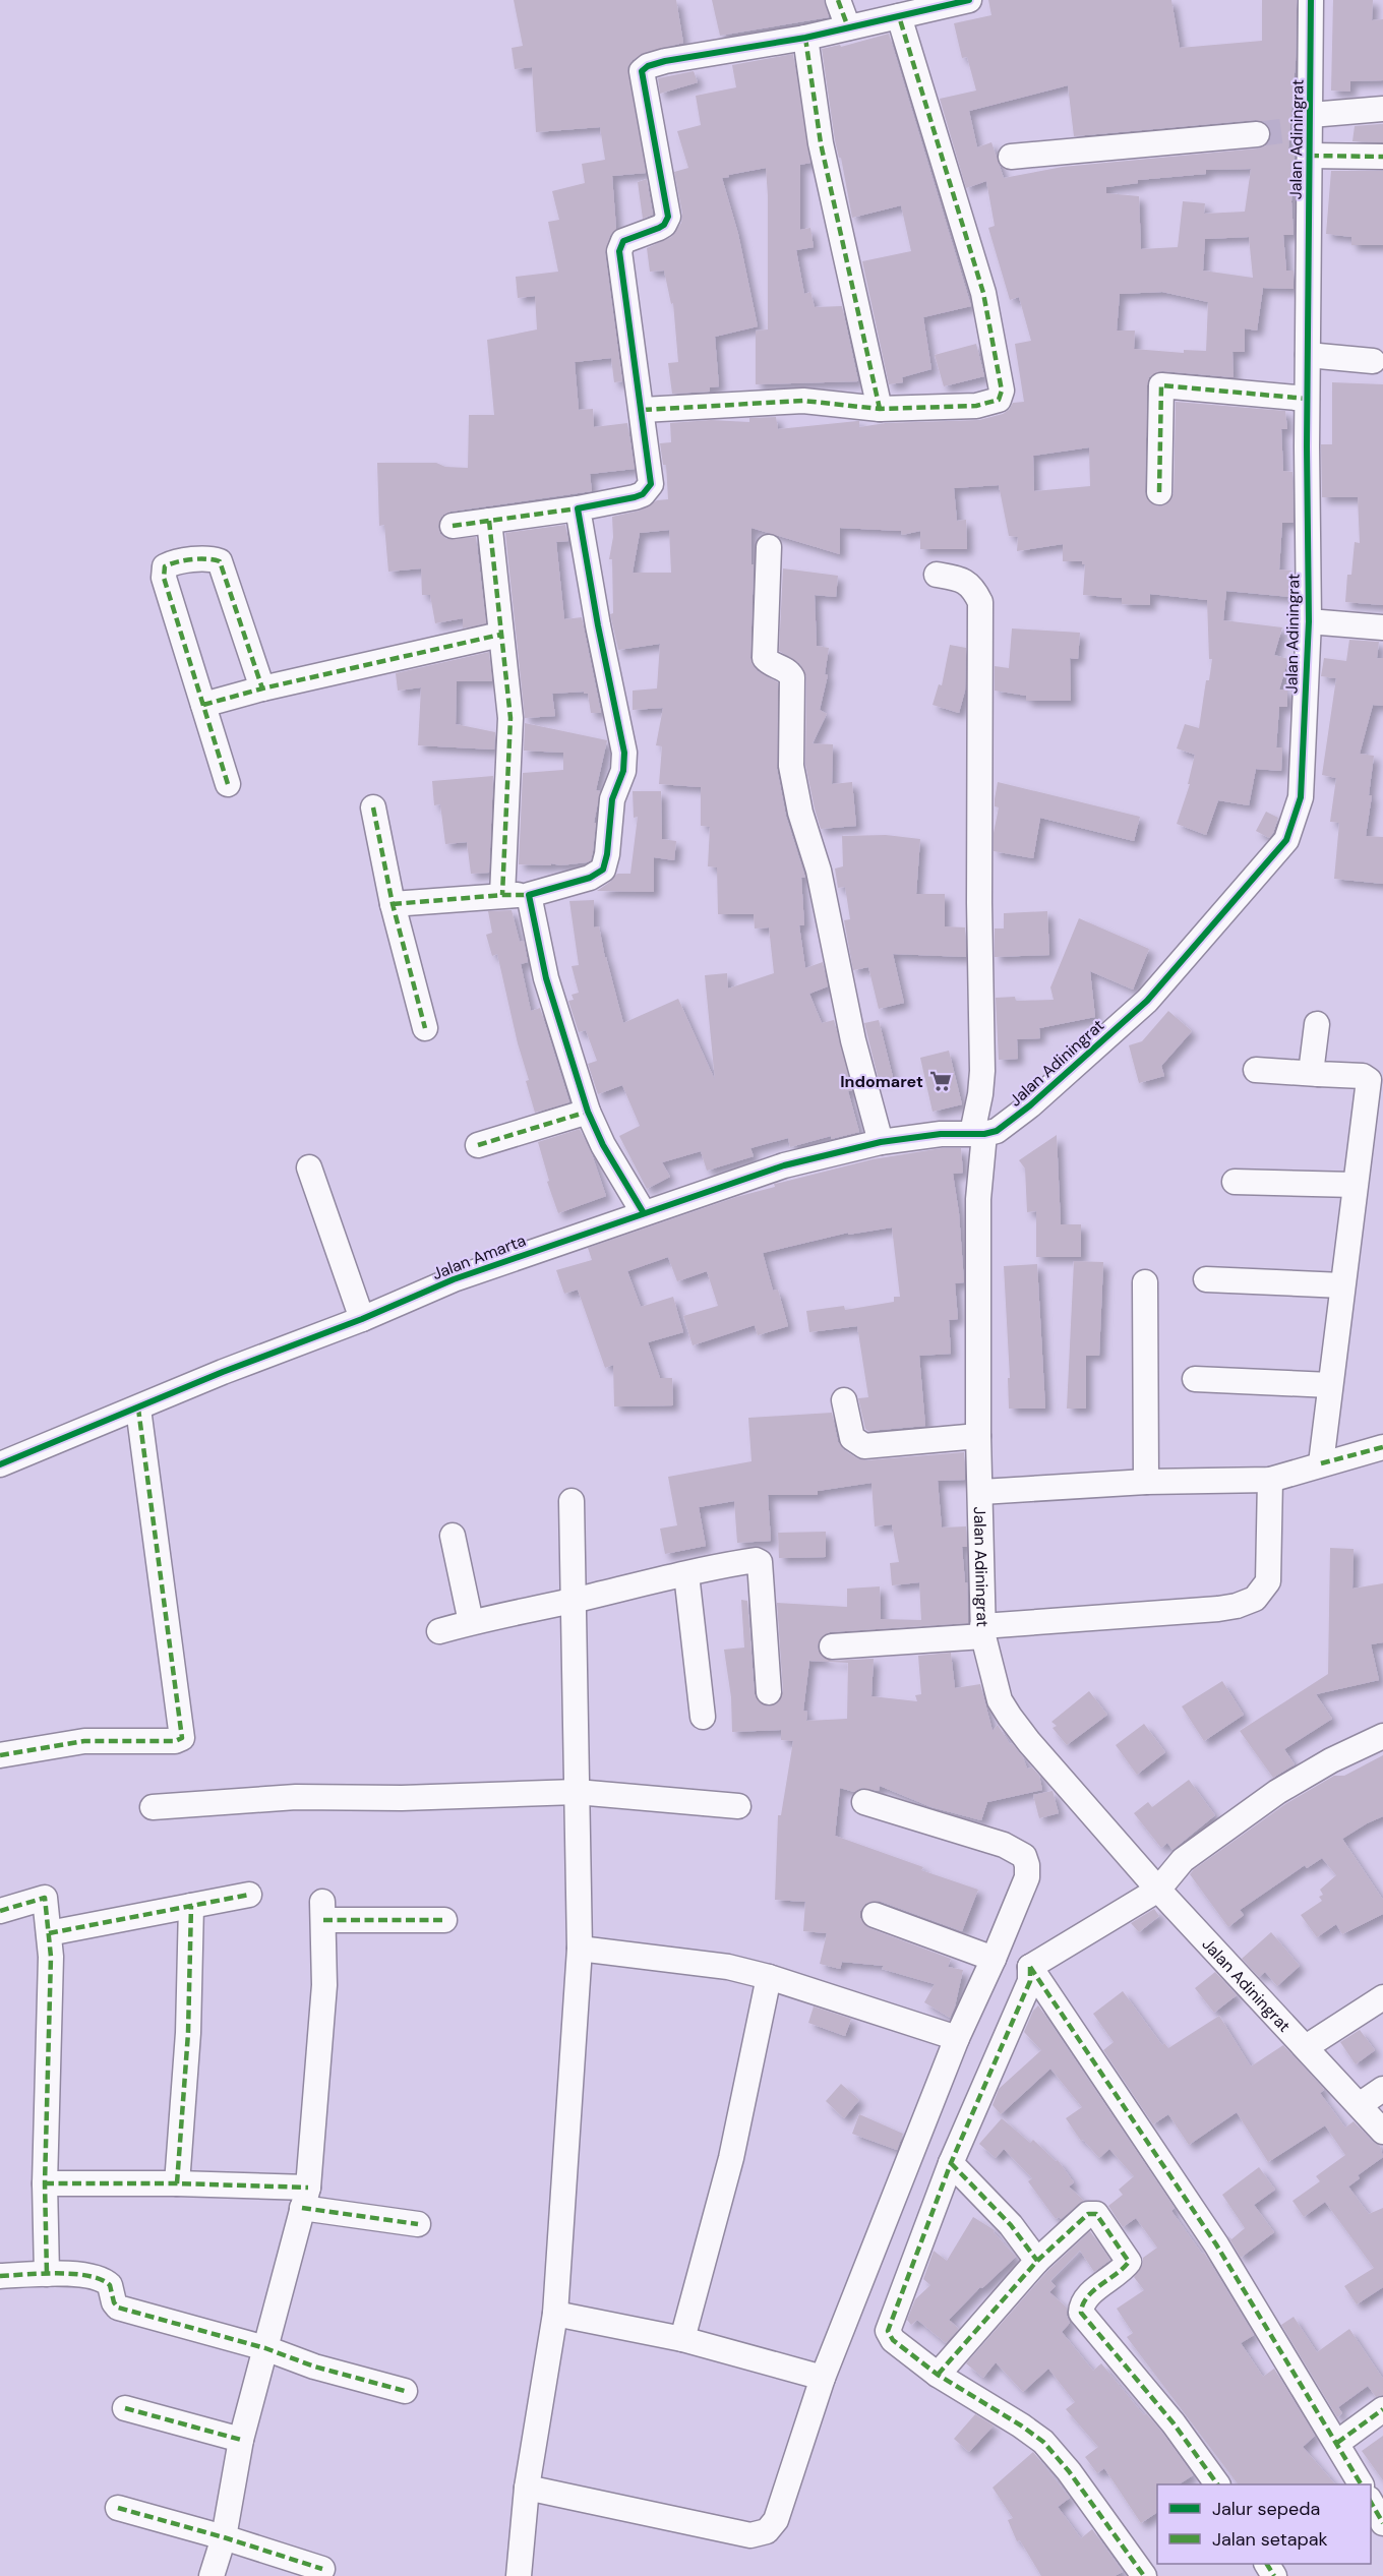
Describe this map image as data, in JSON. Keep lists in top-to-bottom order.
{
  "streets": {
    "street": ["Jalan Adiningrat", "Jalan Amarta"]
  },
  "crossings": [
    ["Jalan Adiningrat", "Jalan Amarta"]
  ],
  "places": {
    "supermarket": ["Indomaret"]
  },
  "legend": ["Jalur sepeda", "Jalan setapak"]
}
